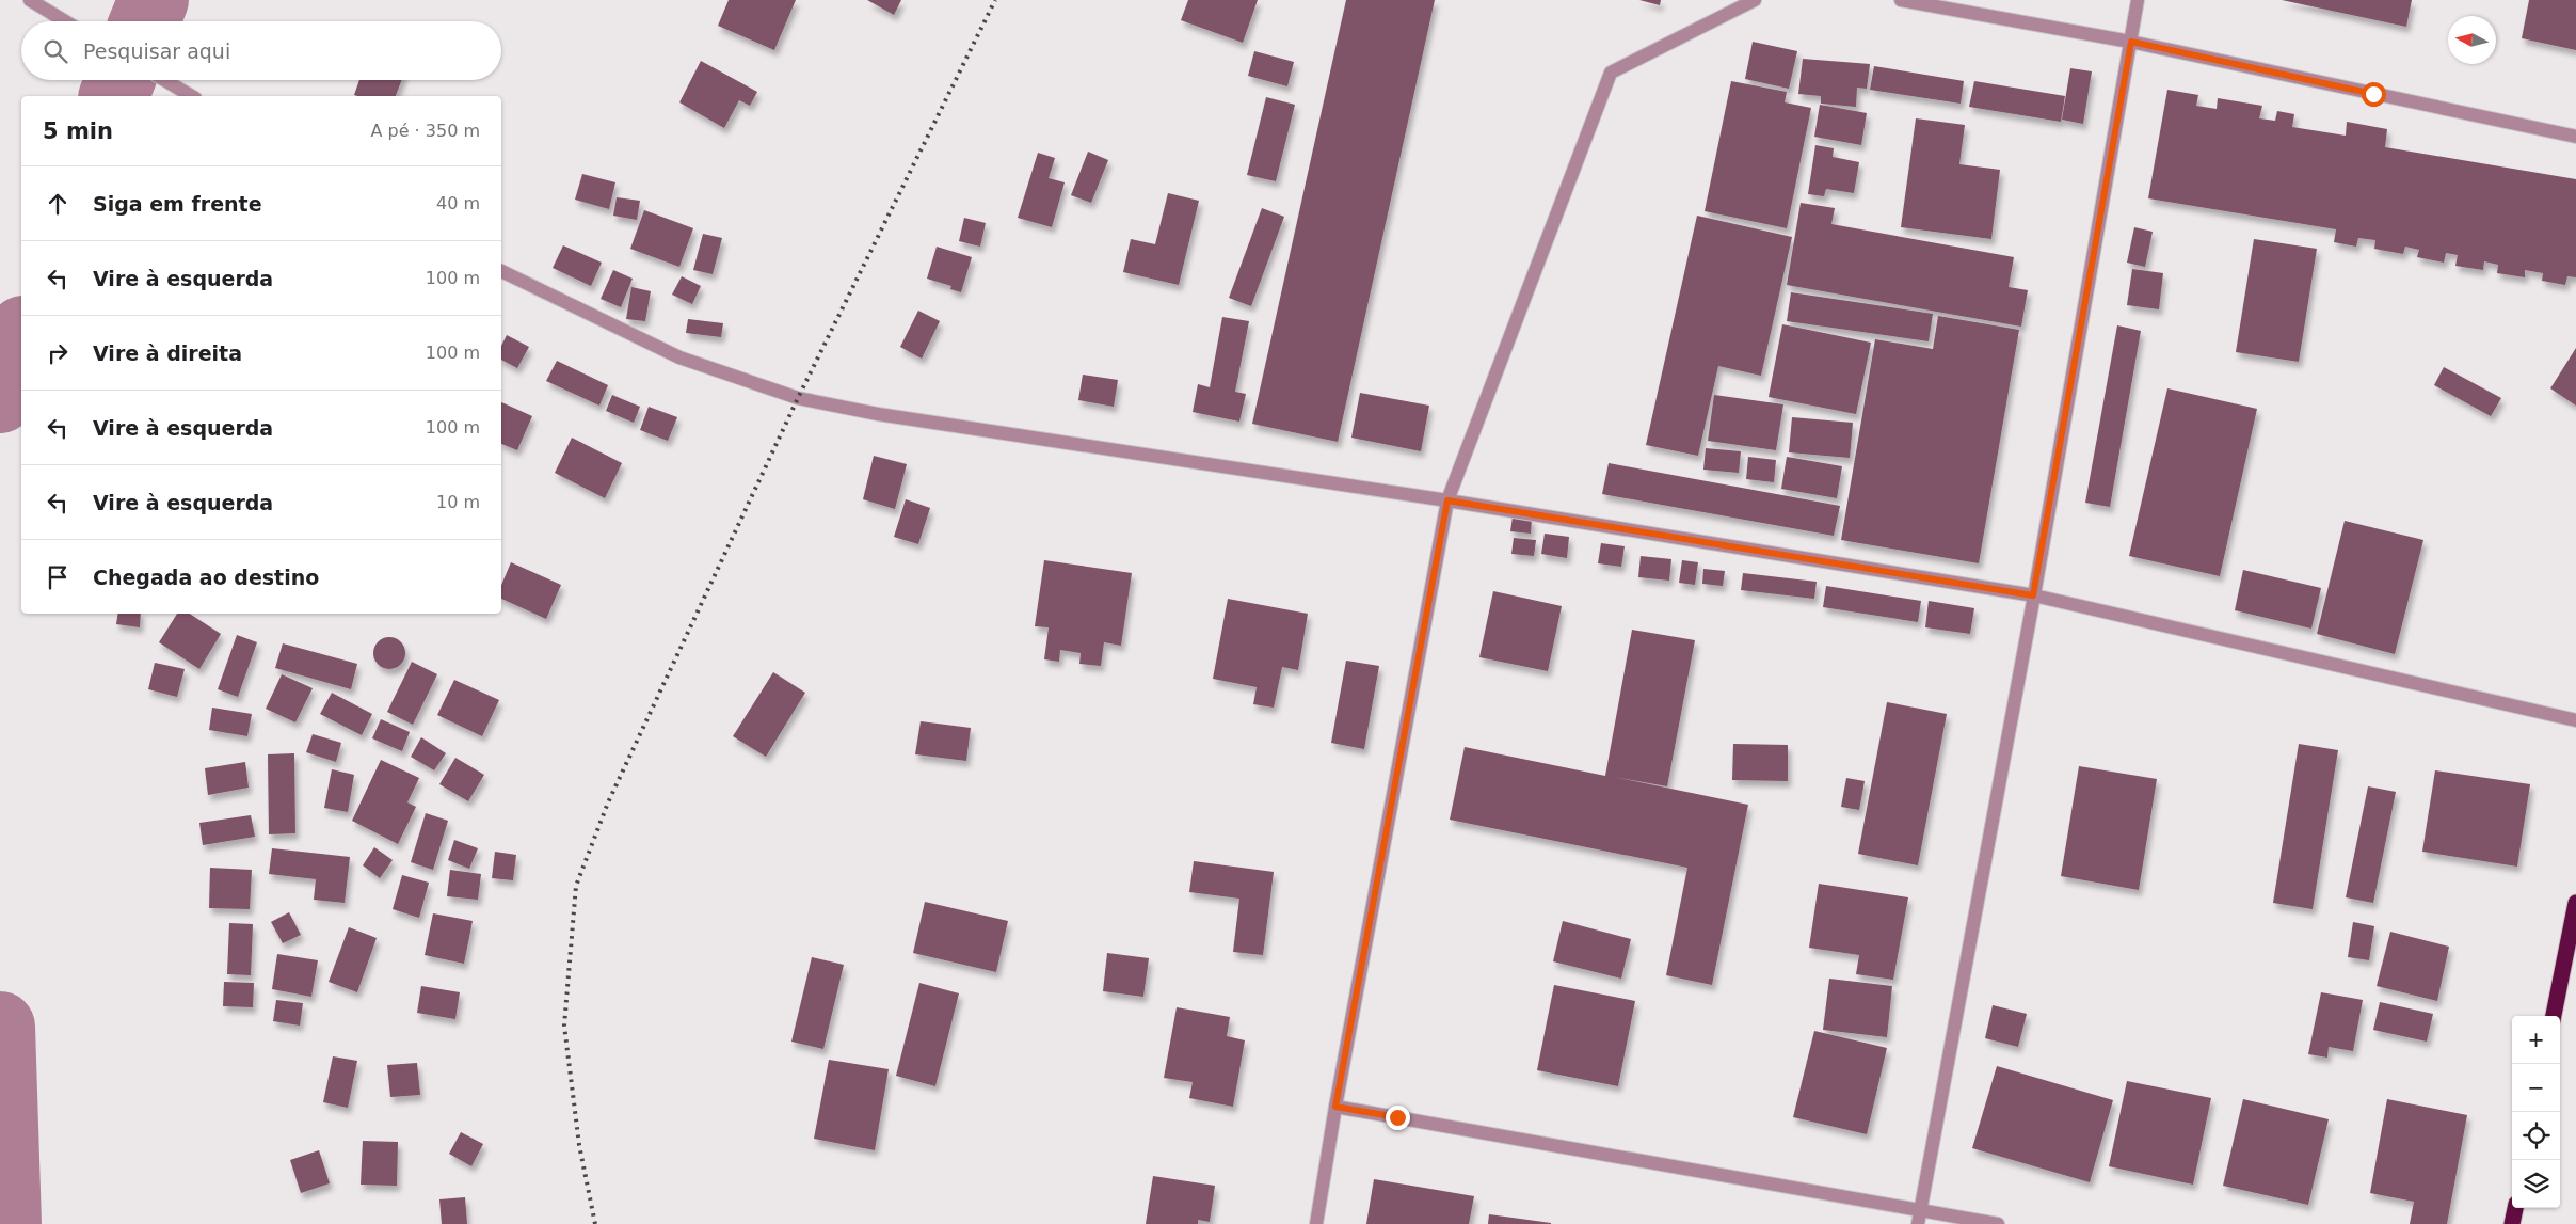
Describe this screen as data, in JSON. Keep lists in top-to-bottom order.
{
  "north": "left",
  "page": {
    "search": "Pesquisar aqui",
    "heading": ["5 min", "A pé · 350 m"],
    "list": [
      ["Siga em frente", "40 m"],
      ["Vire à esquerda", "100 m"],
      ["Vire à direita", "100 m"],
      ["Vire à esquerda", "100 m"],
      ["Vire à esquerda", "10 m"],
      "Chegada ao destino"
    ],
    "map_buttons": ["+", "−"]
  }
}
